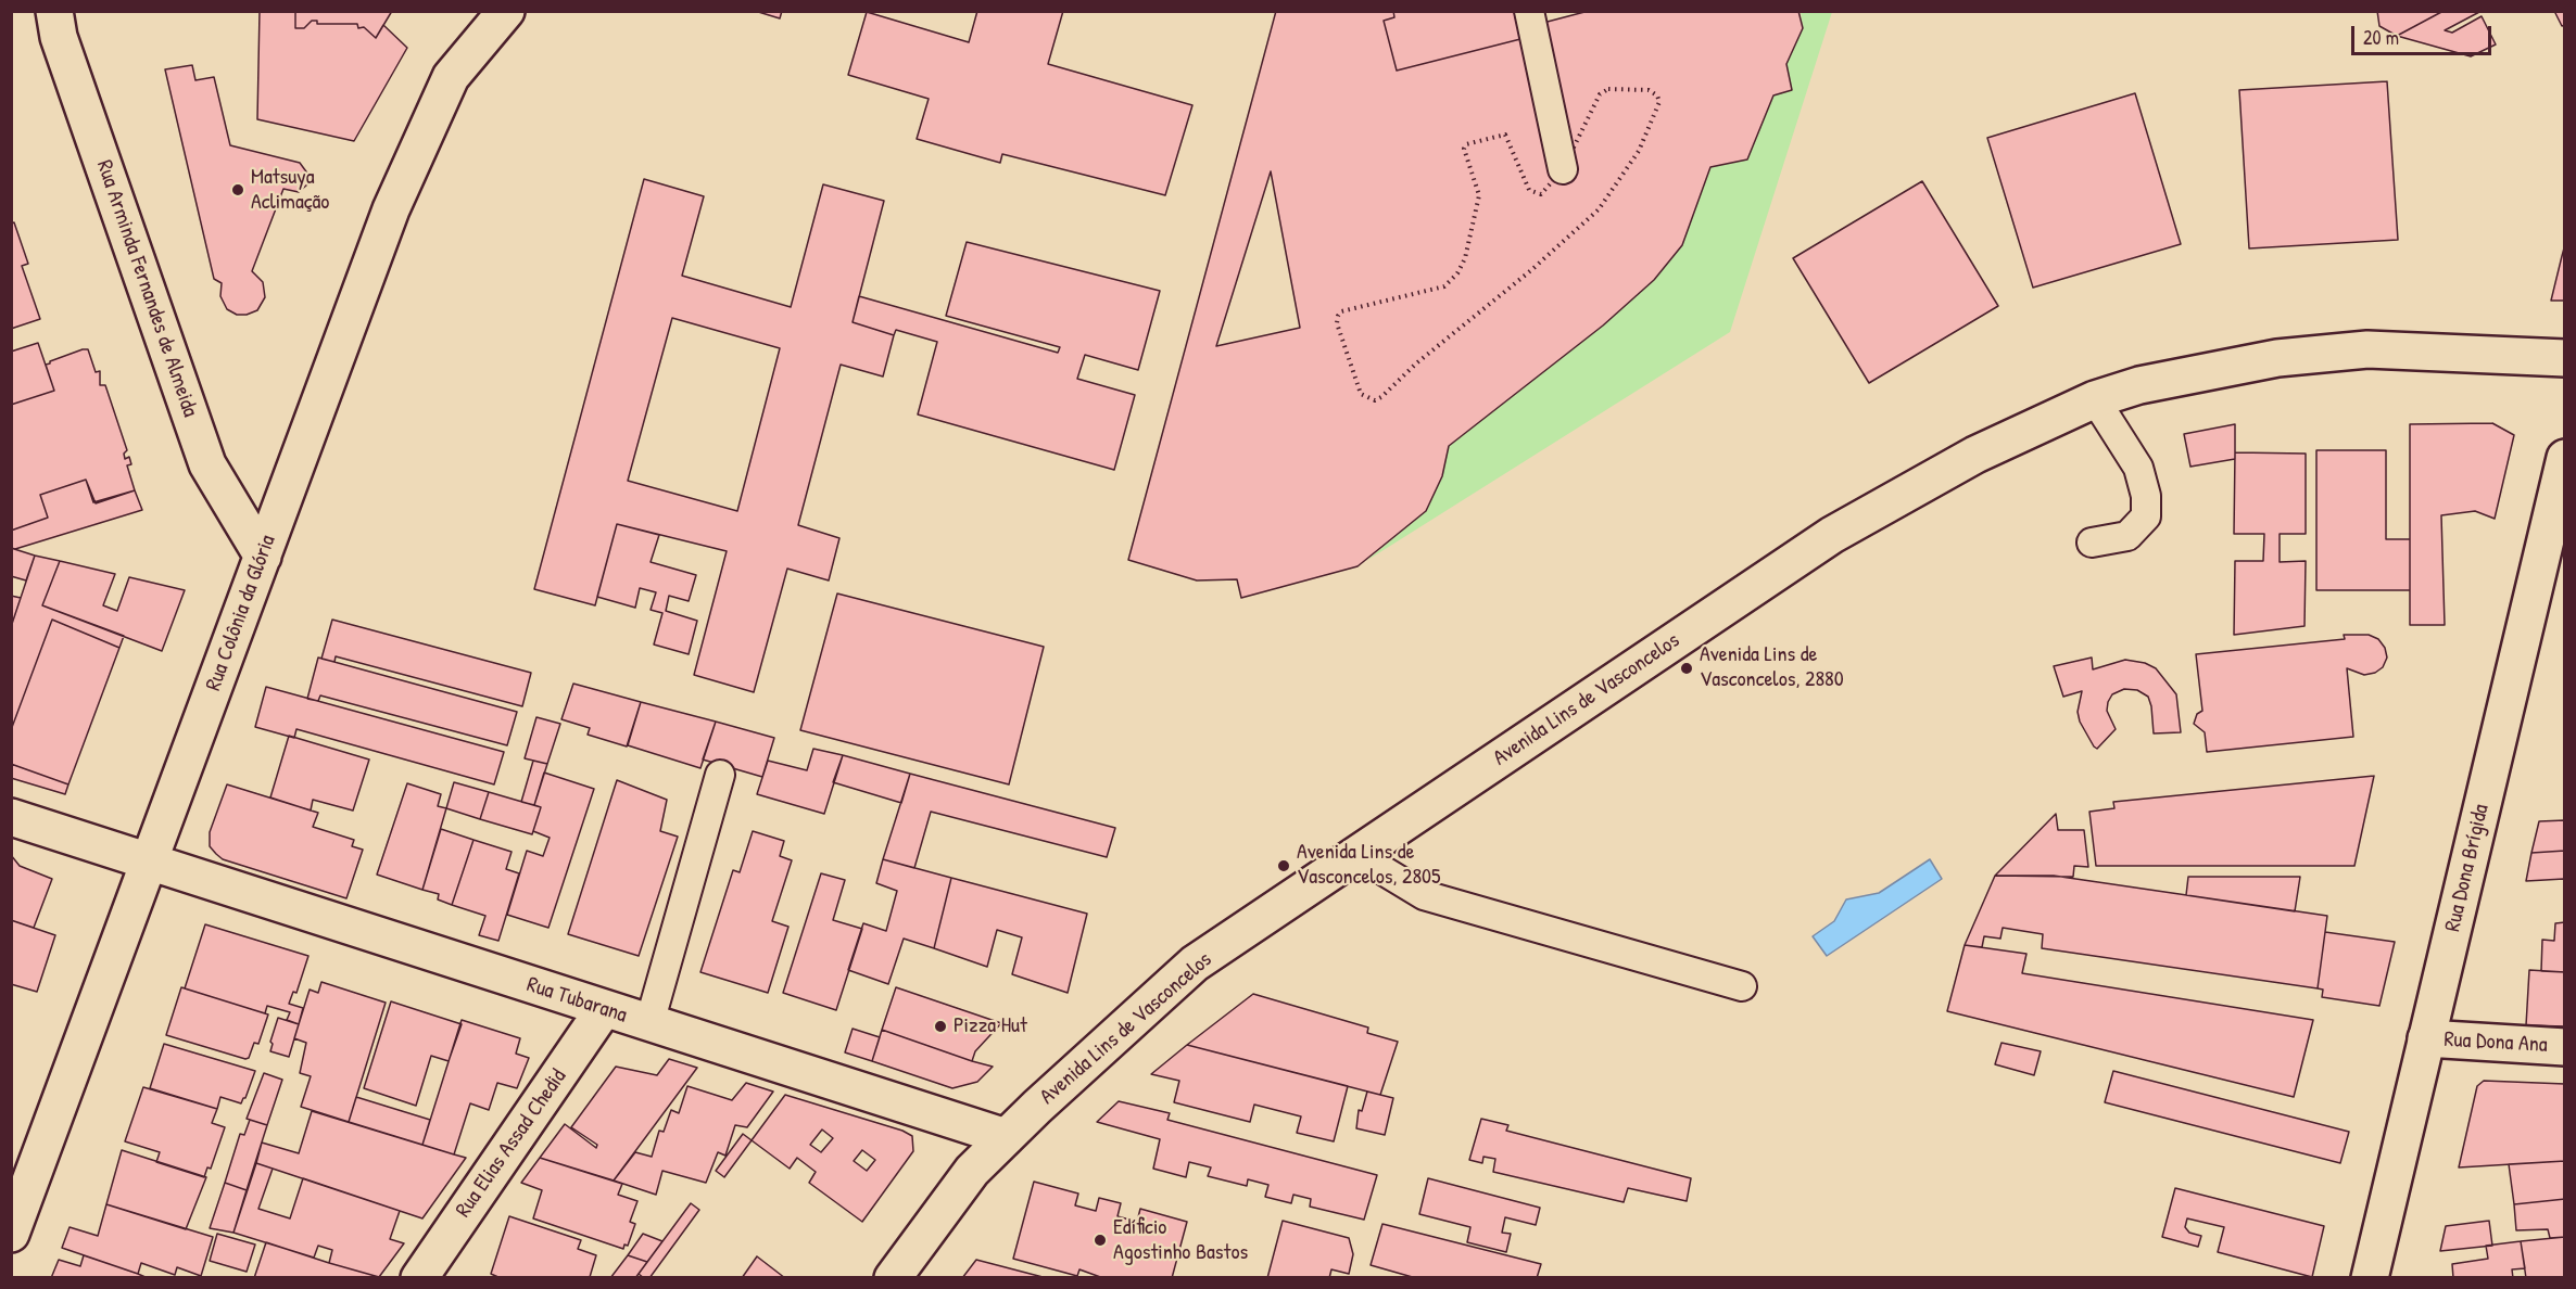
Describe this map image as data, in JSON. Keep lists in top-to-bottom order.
{
  "streets": {
    "street": [
      "Rua Arminda Fernandes de Almeida",
      "Rua Colônia da Glória",
      "Avenida Lins de Vasconcelos",
      "Rua Dona Brígida",
      "Rua Tubarana",
      "Rua Dona Ana",
      "Rua Elias Assad Chedid"
    ]
  },
  "crossings": [
    ["Rua Arminda Fernandes de Almeida", "Rua Colônia da Glória"],
    ["Rua Colônia da Glória", "Rua Tubarana"],
    ["Avenida Lins de Vasconcelos", "Rua Tubarana"],
    ["Rua Dona Brígida", "Rua Dona Ana"],
    ["Rua Tubarana", "Rua Elias Assad Chedid"]
  ],
  "places": [
    "Matsuya Aclimação",
    "Avenida Lins de Vasconcelos, 2880",
    "Avenida Lins de Vasconcelos, 2805",
    "Pizza Hut",
    "Edíficio Agostinho Bastos"
  ],
  "scale_bar": "20 m"
}
